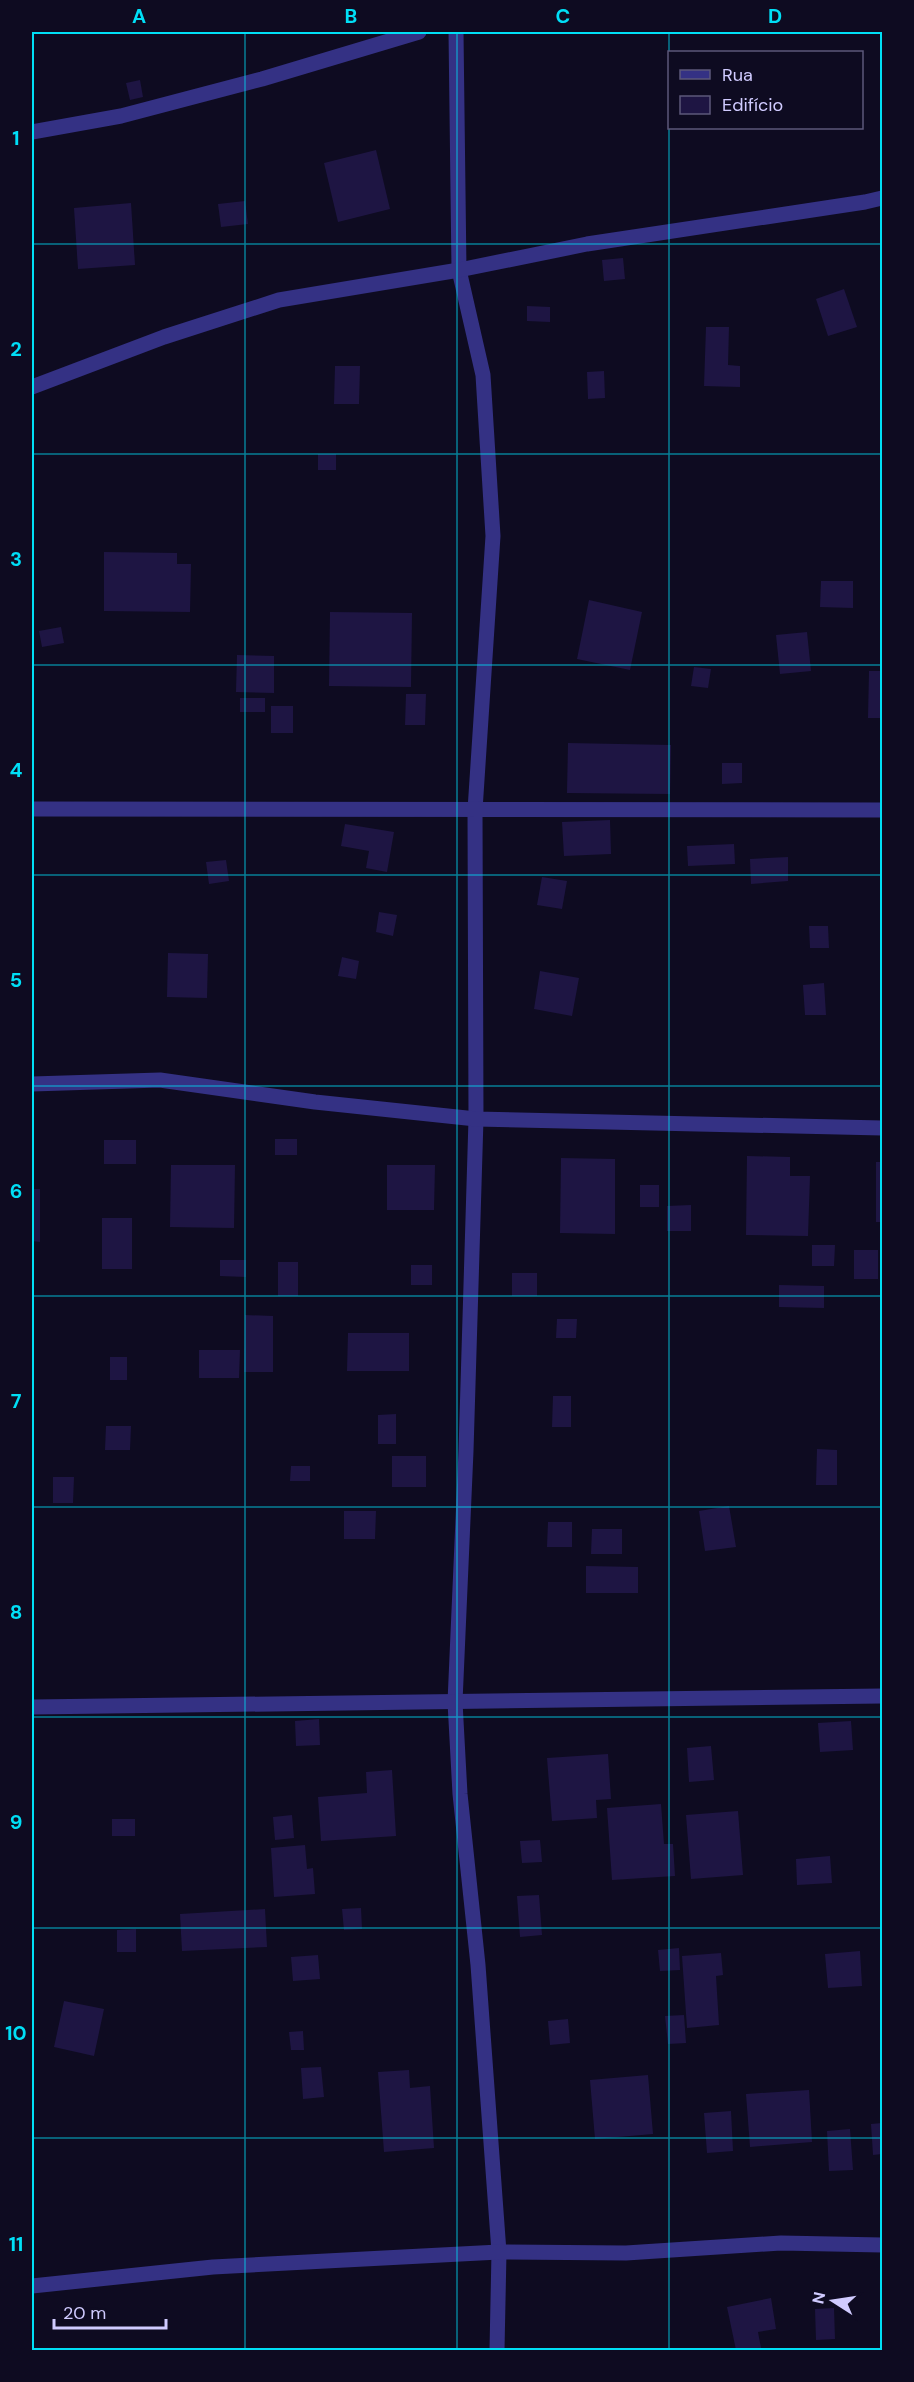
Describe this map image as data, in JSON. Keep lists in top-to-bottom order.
{
  "legend": ["Rua", "Edifício"],
  "scale_bar": "20 m",
  "north": "left",
  "grid": {
    "columns": [
      "A",
      "B",
      "C",
      "D"
    ],
    "rows": [
      "1",
      "2",
      "3",
      "4",
      "5",
      "6",
      "7",
      "8",
      "9",
      "10",
      "11"
    ]
  }
}
